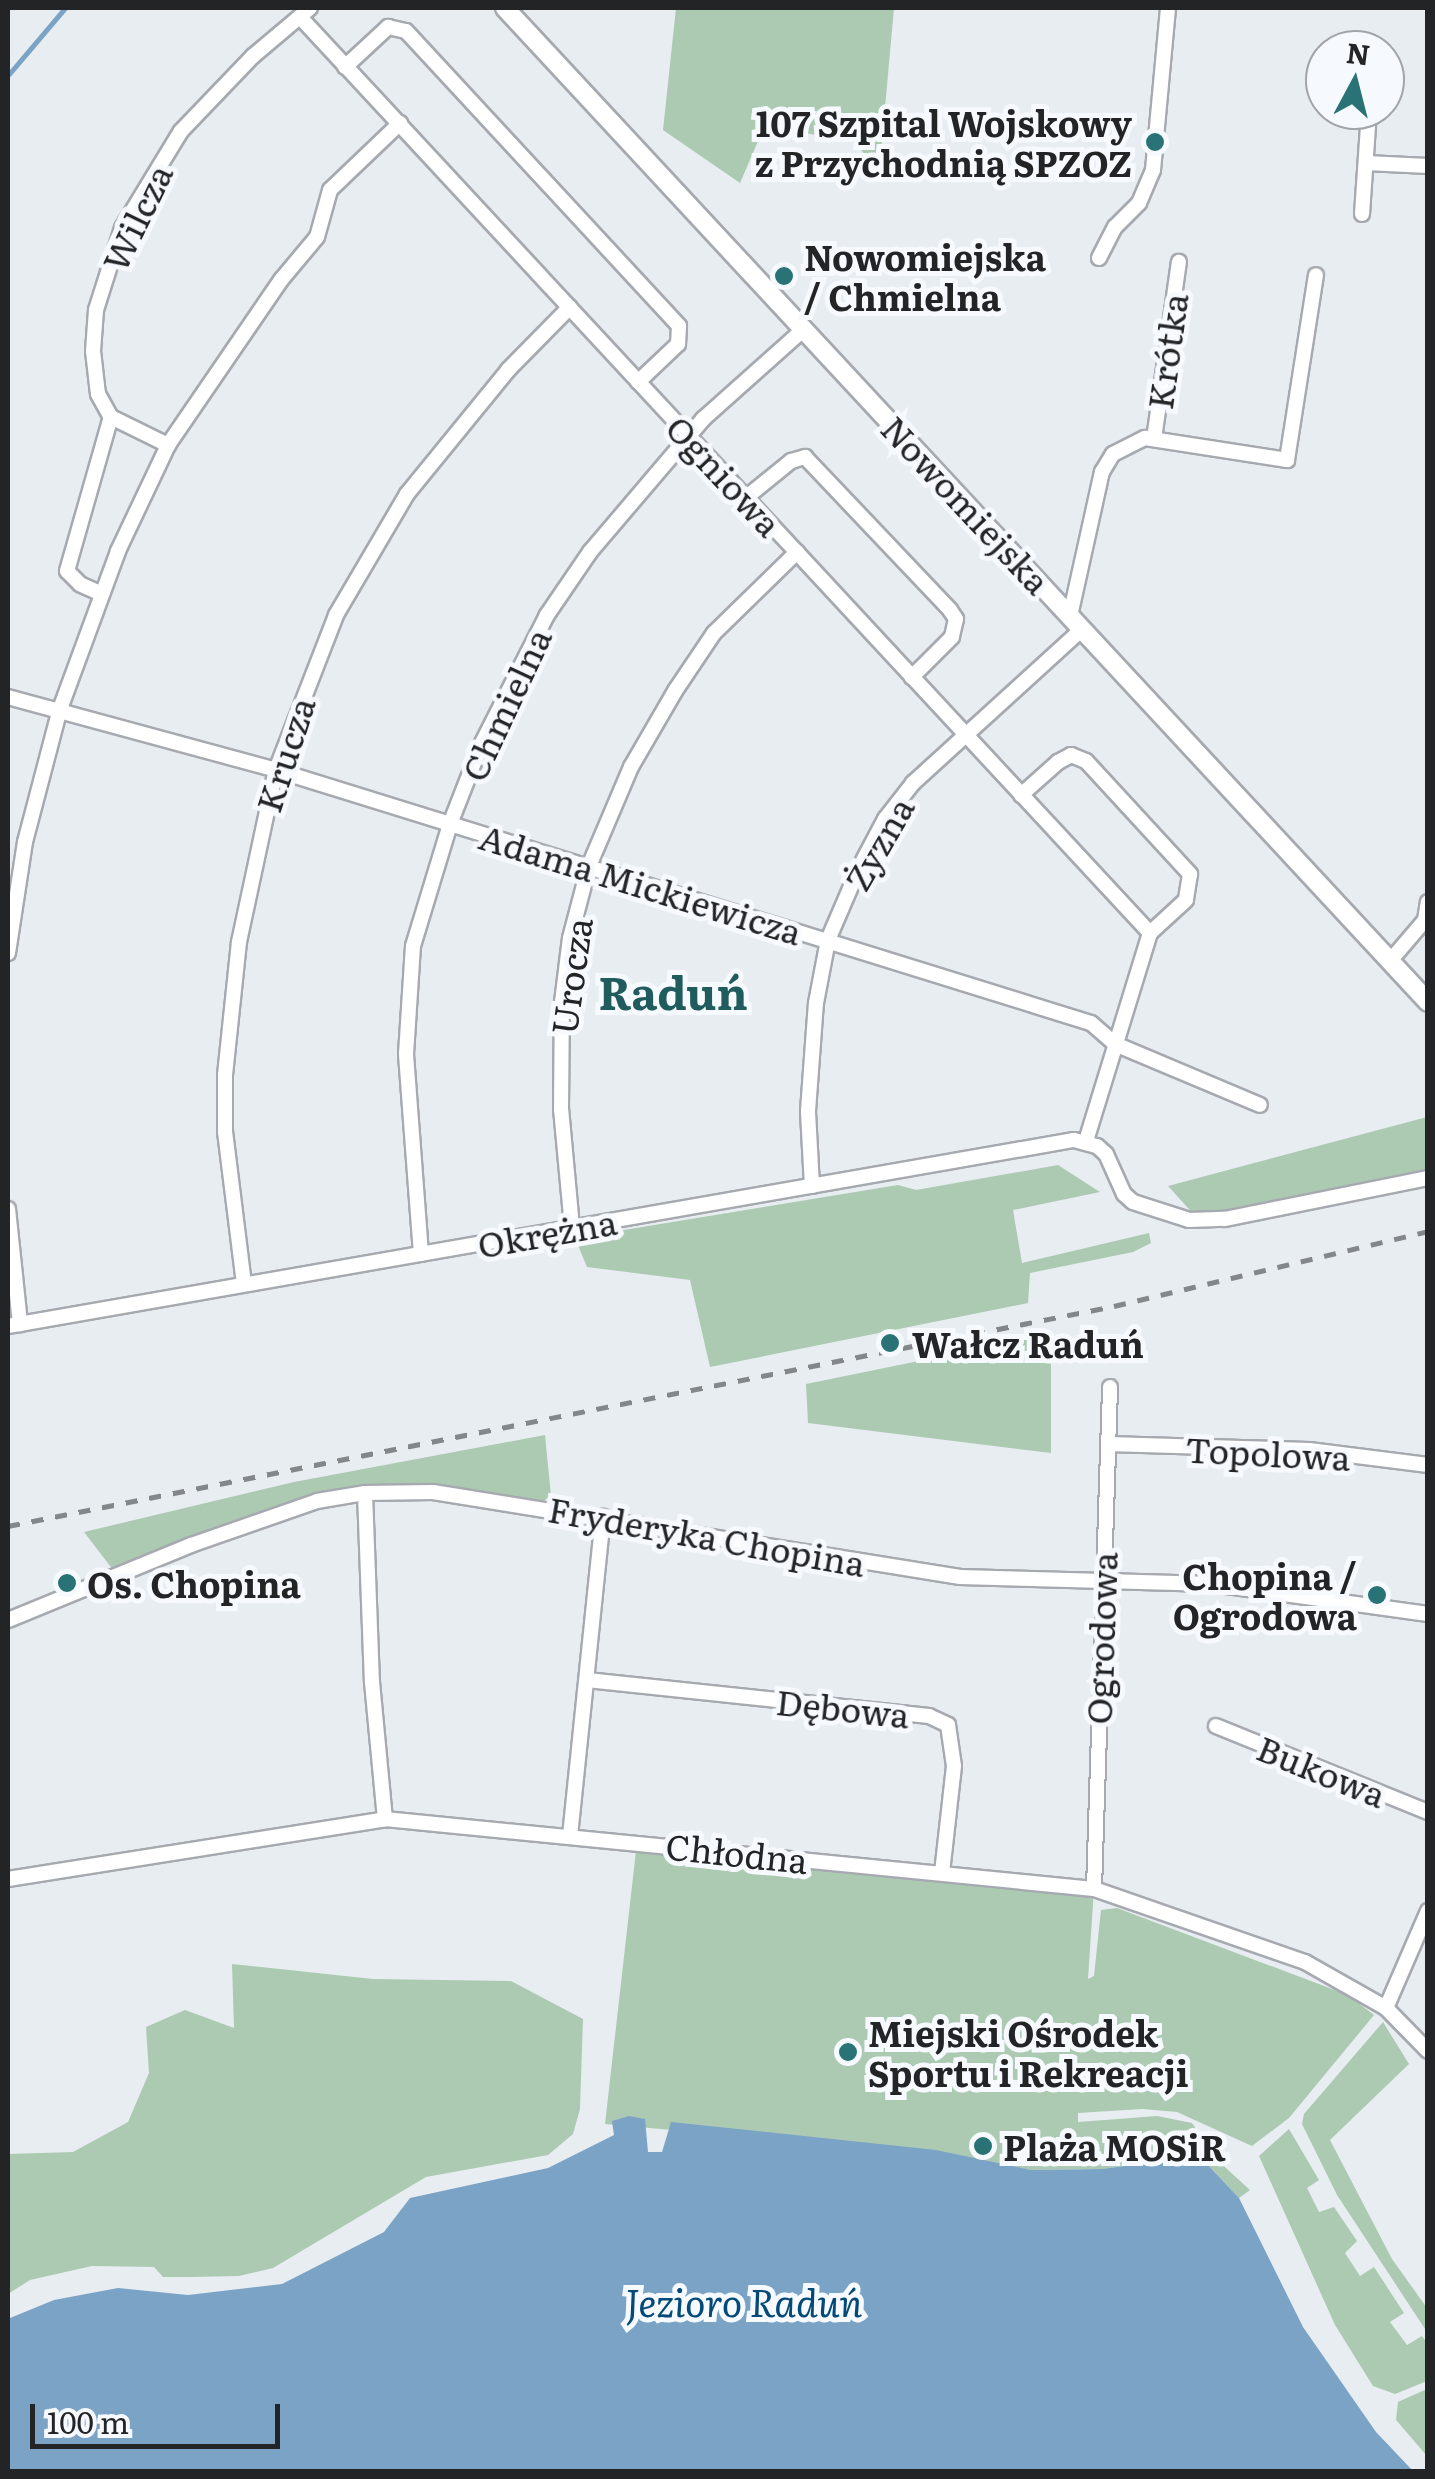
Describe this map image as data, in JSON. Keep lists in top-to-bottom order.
{
  "streets": {
    "street": [
      "Wilcza",
      "Krótka",
      "Ogniowa",
      "Nowomiejska",
      "Chmielna",
      "Krucza",
      "Żyzna",
      "Adama Mickiewicza",
      "Urocza",
      "Okrężna",
      "Topolowa",
      "Fryderyka Chopina",
      "Ogrodowa",
      "Dębowa",
      "Bukowa",
      "Chłodna"
    ]
  },
  "crossings": [
    ["Wilcza", "Ogniowa"],
    ["Ogniowa", "Chmielna"],
    ["Ogniowa", "Krucza"],
    ["Ogniowa", "Żyzna"],
    ["Ogniowa", "Urocza"],
    ["Nowomiejska", "Chmielna"],
    ["Nowomiejska", "Żyzna"],
    ["Chmielna", "Adama Mickiewicza"],
    ["Chmielna", "Okrężna"],
    ["Krucza", "Adama Mickiewicza"],
    ["Krucza", "Okrężna"],
    ["Żyzna", "Adama Mickiewicza"],
    ["Żyzna", "Okrężna"],
    ["Adama Mickiewicza", "Urocza"],
    ["Urocza", "Okrężna"],
    ["Topolowa", "Ogrodowa"],
    ["Fryderyka Chopina", "Ogrodowa"],
    ["Ogrodowa", "Chłodna"],
    ["Dębowa", "Chłodna"]
  ],
  "districts": ["Raduń"],
  "water": ["Jezioro Raduń"],
  "places": [
    "107 Szpital Wojskowy z Przychodnią SPZOZ",
    "Nowomiejska / Chmielna",
    "Wałcz Raduń",
    "Os. Chopina",
    "Chopina / Ogrodowa",
    "Miejski Ośrodek Sportu i Rekreacji",
    "Plaża MOSiR"
  ],
  "scale_bar": "100 m",
  "north": "top"
}
